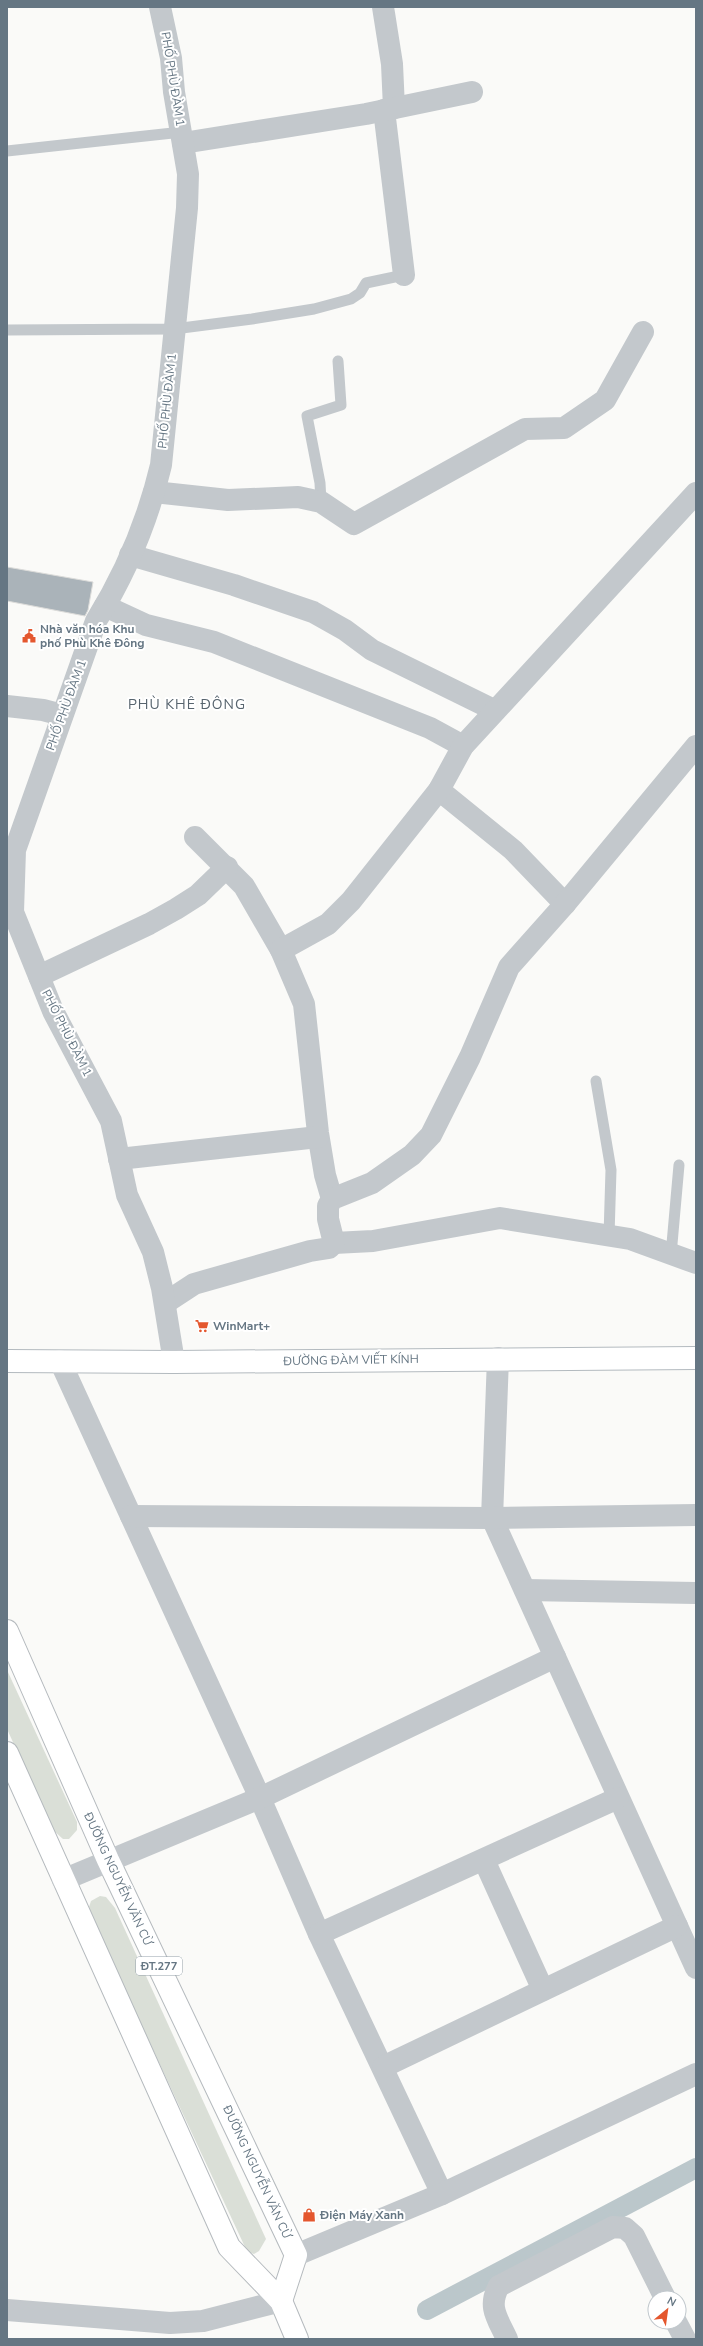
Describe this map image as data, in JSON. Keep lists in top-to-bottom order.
{
  "streets": {
    "main road": ["ĐƯỜNG ĐÀM VIẾT KÍNH", "ĐƯỜNG NGUYỄN VĂN CỪ", "ĐT.277"],
    "street": ["PHỐ PHÙ ĐÀM 1"]
  },
  "crossings": [
    ["PHỐ PHÙ ĐÀM 1", "ĐƯỜNG ĐÀM VIẾT KÍNH"]
  ],
  "districts": ["PHÙ KHÊ ĐÔNG"],
  "places": {
    "public building": ["Nhà văn hóa Khu phố Phù Khê Đông"],
    "supermarket": ["WinMart+"],
    "shop": ["Điện Máy Xanh"]
  },
  "north": "top right"
}
